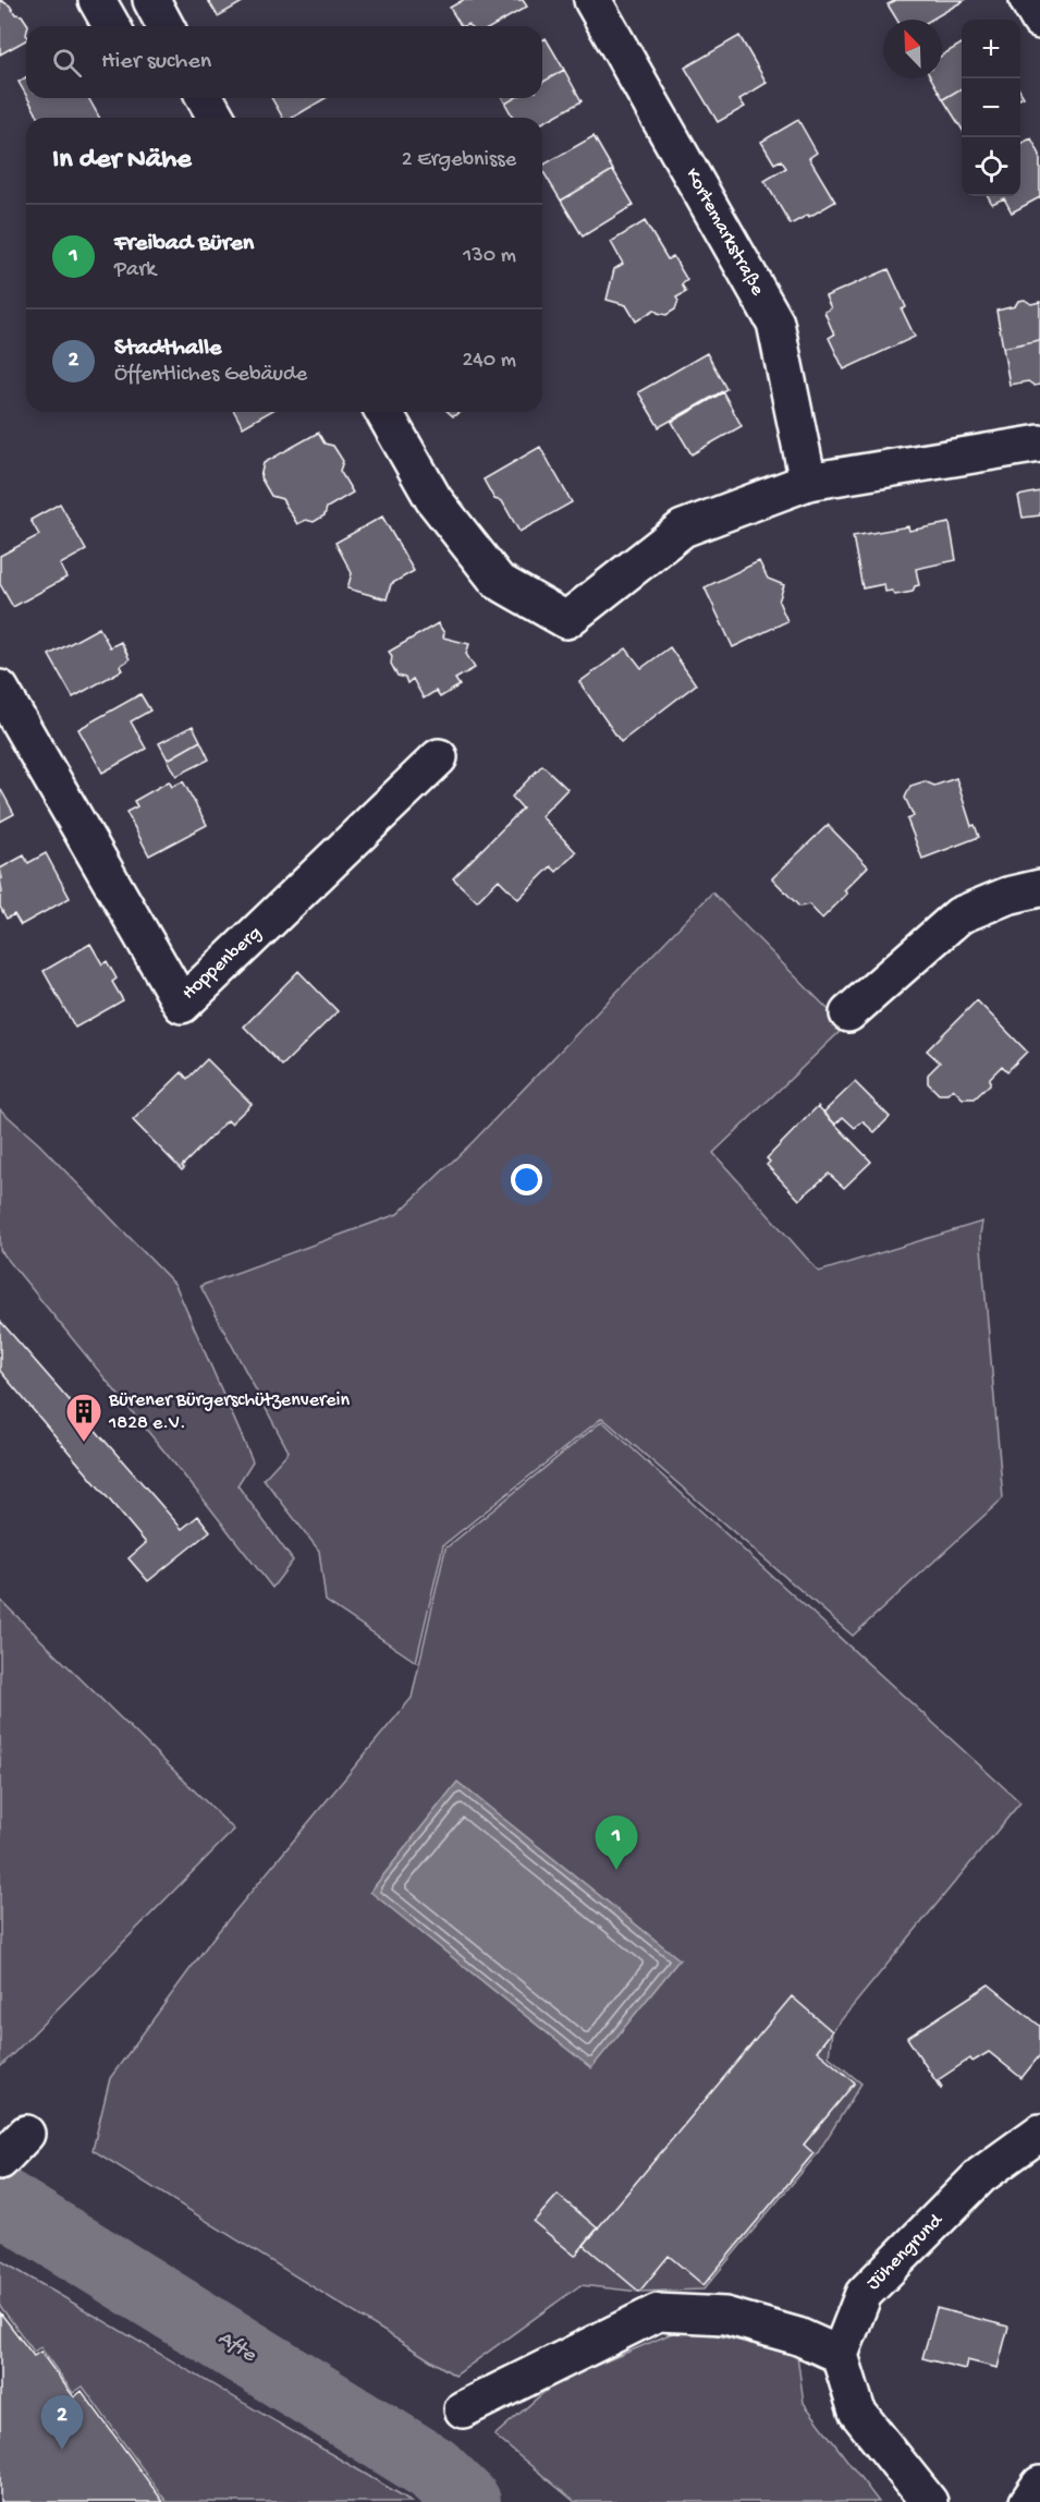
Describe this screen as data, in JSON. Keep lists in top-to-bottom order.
{
  "streets": {
    "street": ["Kortemarkstraße", "Hoppenberg", "Jühengrund"]
  },
  "water": ["Afte"],
  "places": {
    "building": ["Bürener Bürgerschützenverein 1828 e.V."]
  },
  "north": "top left",
  "page": {
    "map_buttons": ["+", "−"],
    "search": "Hier suchen",
    "heading": ["In der Nähe", "2 Ergebnisse"],
    "list": [
      {
        "mark": "1",
        "name": "Freibad Büren",
        "note": "Park",
        "value": "130 m"
      },
      {
        "mark": "2",
        "name": "Stadthalle",
        "note": "Öffentliches Gebäude",
        "value": "240 m"
      }
    ],
    "pins": ["1", "2"]
  }
}
